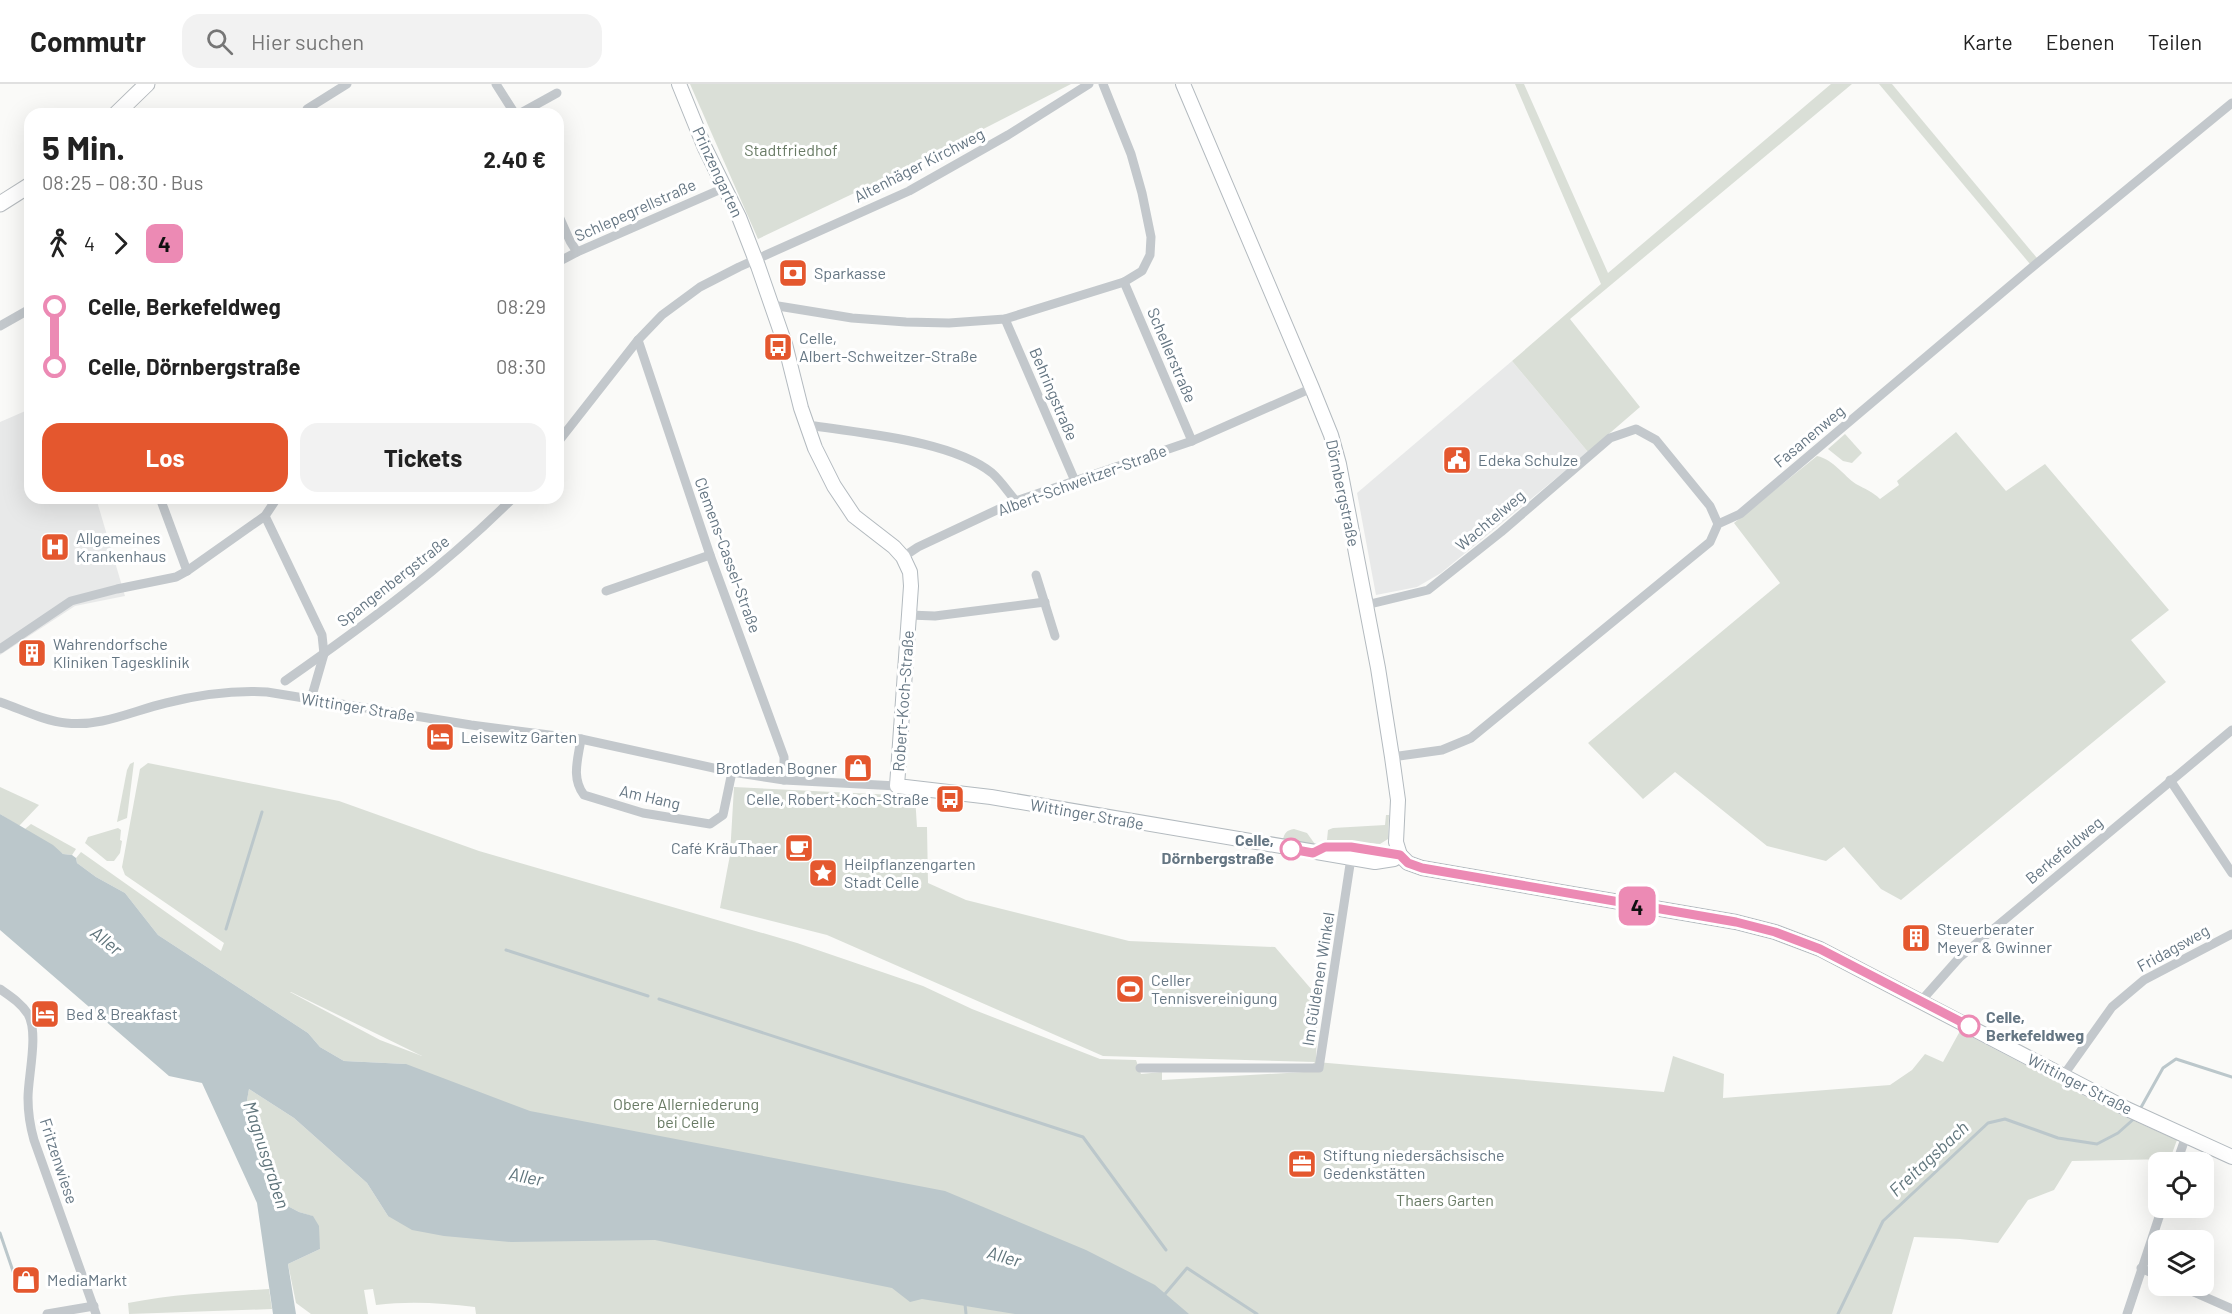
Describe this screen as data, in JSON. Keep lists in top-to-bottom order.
{
  "streets": {
    "main road": [
      "Prinzengarten",
      "Dörnbergstraße",
      "Robert-Koch-Straße",
      "Wittinger Straße"
    ],
    "street": [
      "Altenhäger Kirchweg",
      "Schlepegrellstraße",
      "Schellerstraße",
      "Behringstraße",
      "Fasanenweg",
      "Albert-Schweitzer-Straße",
      "Wachtelweg",
      "Clemens-Cassel-Straße",
      "Spangenbergstraße",
      "Am Hang",
      "Berkefeldweg",
      "Fridagsweg",
      "Im Güldenen Winkel",
      "Fritzenwiese"
    ]
  },
  "crossings": [
    ["Altenhäger Kirchweg", "Prinzengarten"],
    ["Prinzengarten", "Schlepegrellstraße"],
    ["Schellerstraße", "Albert-Schweitzer-Straße"],
    ["Behringstraße", "Albert-Schweitzer-Straße"],
    ["Fasanenweg", "Wachtelweg"],
    ["Albert-Schweitzer-Straße", "Dörnbergstraße"],
    ["Albert-Schweitzer-Straße", "Robert-Koch-Straße"],
    ["Dörnbergstraße", "Wachtelweg"],
    ["Dörnbergstraße", "Wittinger Straße"],
    ["Clemens-Cassel-Straße", "Wittinger Straße"],
    ["Robert-Koch-Straße", "Wittinger Straße"],
    ["Wittinger Straße", "Am Hang"],
    ["Wittinger Straße", "Berkefeldweg"],
    ["Wittinger Straße", "Fridagsweg"],
    ["Wittinger Straße", "Im Güldenen Winkel"]
  ],
  "water": ["Aller", "Magnusgraben", "Freitagsbach"],
  "parks": ["Stadtfriedhof", "Obere Allerniederung bei Celle", "Thaers Garten"],
  "places": {
    "bank": ["Sparkasse"],
    "bus stop": ["Celle, Albert-Schweitzer-Straße", "Celle, Robert-Koch-Straße"],
    "public building": ["Edeka Schulze"],
    "hospital": ["Allgemeines Krankenhaus"],
    "building": ["Wahrendorfsche Kliniken Tagesklinik", "Steuerberater Meyer & Gwinner"],
    "hotel": ["Leisewitz Garten", "Bed & Breakfast"],
    "shop": ["Brotladen Bogner", "MediaMarkt"],
    "cafe": ["Café KräuThaer"],
    "other": ["Celle, Dörnbergstraße", "Celle, Berkefeldweg"],
    "place": ["Heilpflanzengarten Stadt Celle"],
    "sports": ["Celler Tennisvereinigung"],
    "office": ["Stiftung niedersächsische Gedenkstätten"]
  },
  "lines": ["bus line 4"],
  "page": {
    "header": "Commutr",
    "search": "Hier suchen",
    "nav": ["Karte", "Ebenen", "Teilen"],
    "on_map": "4",
    "heading": ["5 Min.", "08:25 – 08:30 · Bus", "2.40 €"],
    "legs": ["4", "4"],
    "list": [
      {
        "name": "Celle, Berkefeldweg",
        "value": "08:29"
      },
      {
        "name": "Celle, Dörnbergstraße",
        "value": "08:30"
      }
    ],
    "buttons": ["Los", "Tickets"]
  }
}
